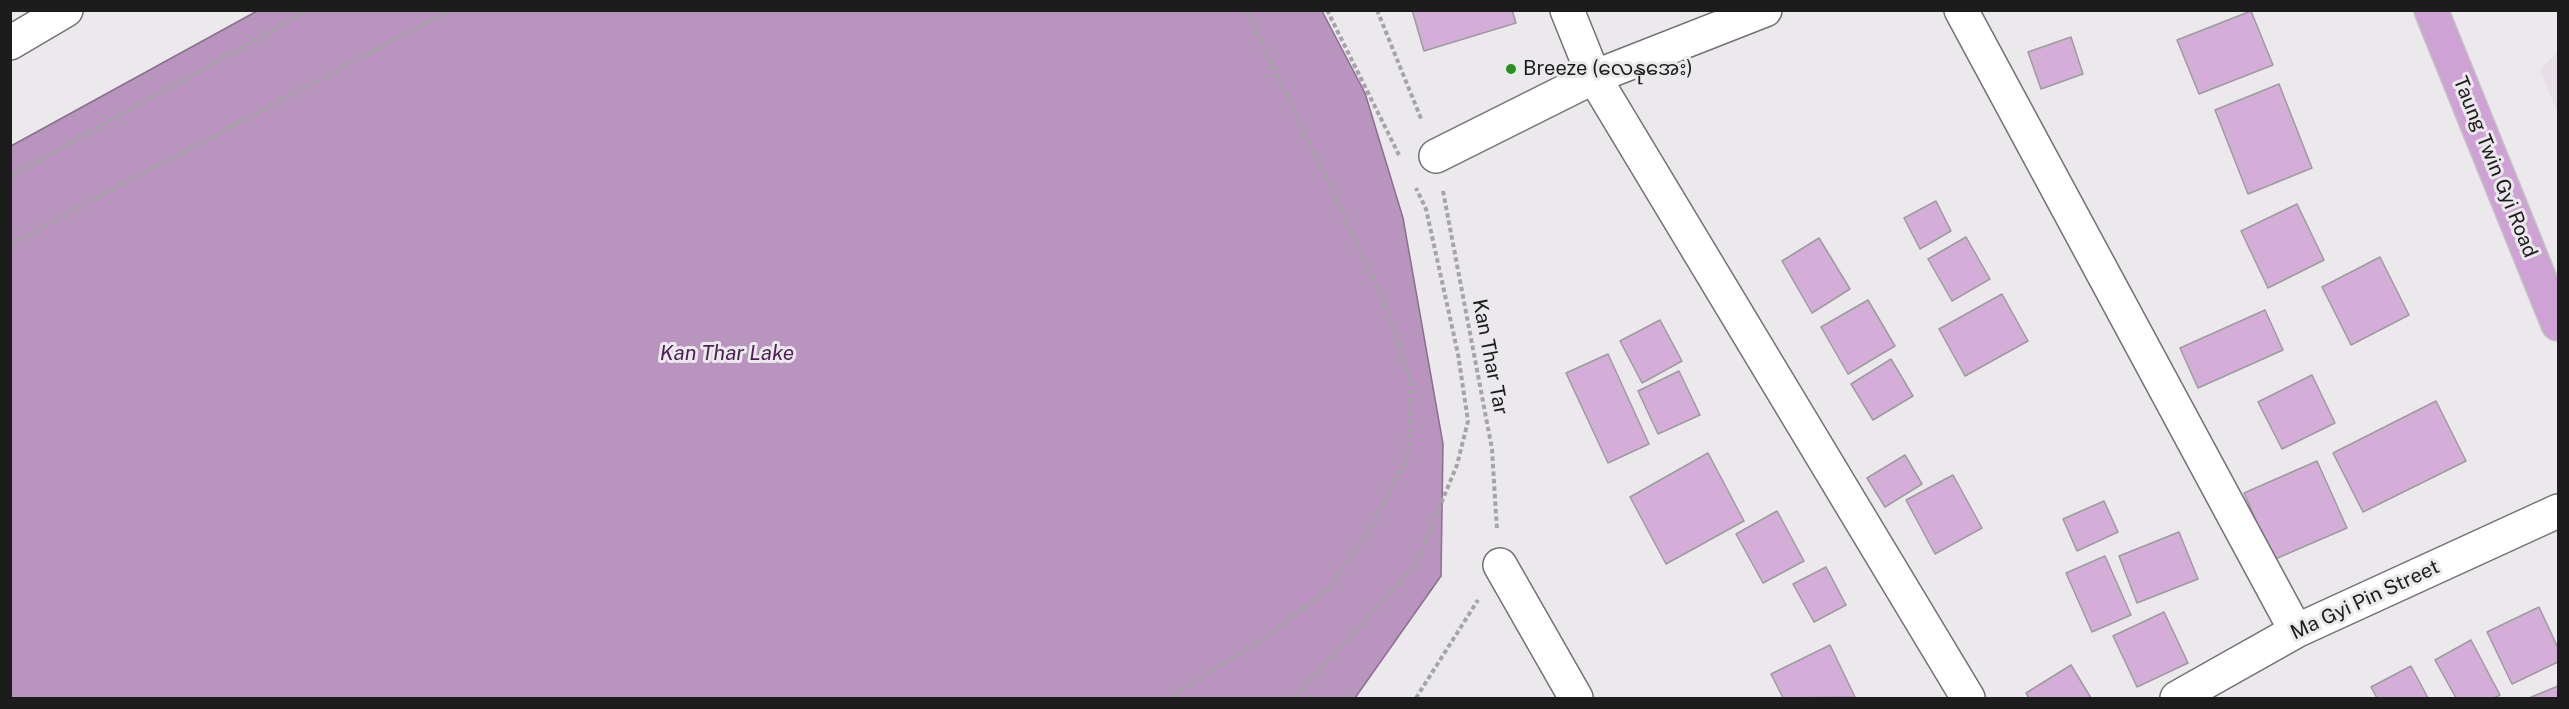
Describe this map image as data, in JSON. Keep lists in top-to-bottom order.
{
  "streets": {
    "highway": ["Taung Twin Gyi Road"],
    "street": ["Ma Gyi Pin Street"],
    "path": ["Kan Thar Tar"]
  },
  "water": ["Kan Thar Lake"],
  "places": ["Breeze (လေနုအေး)"]
}
